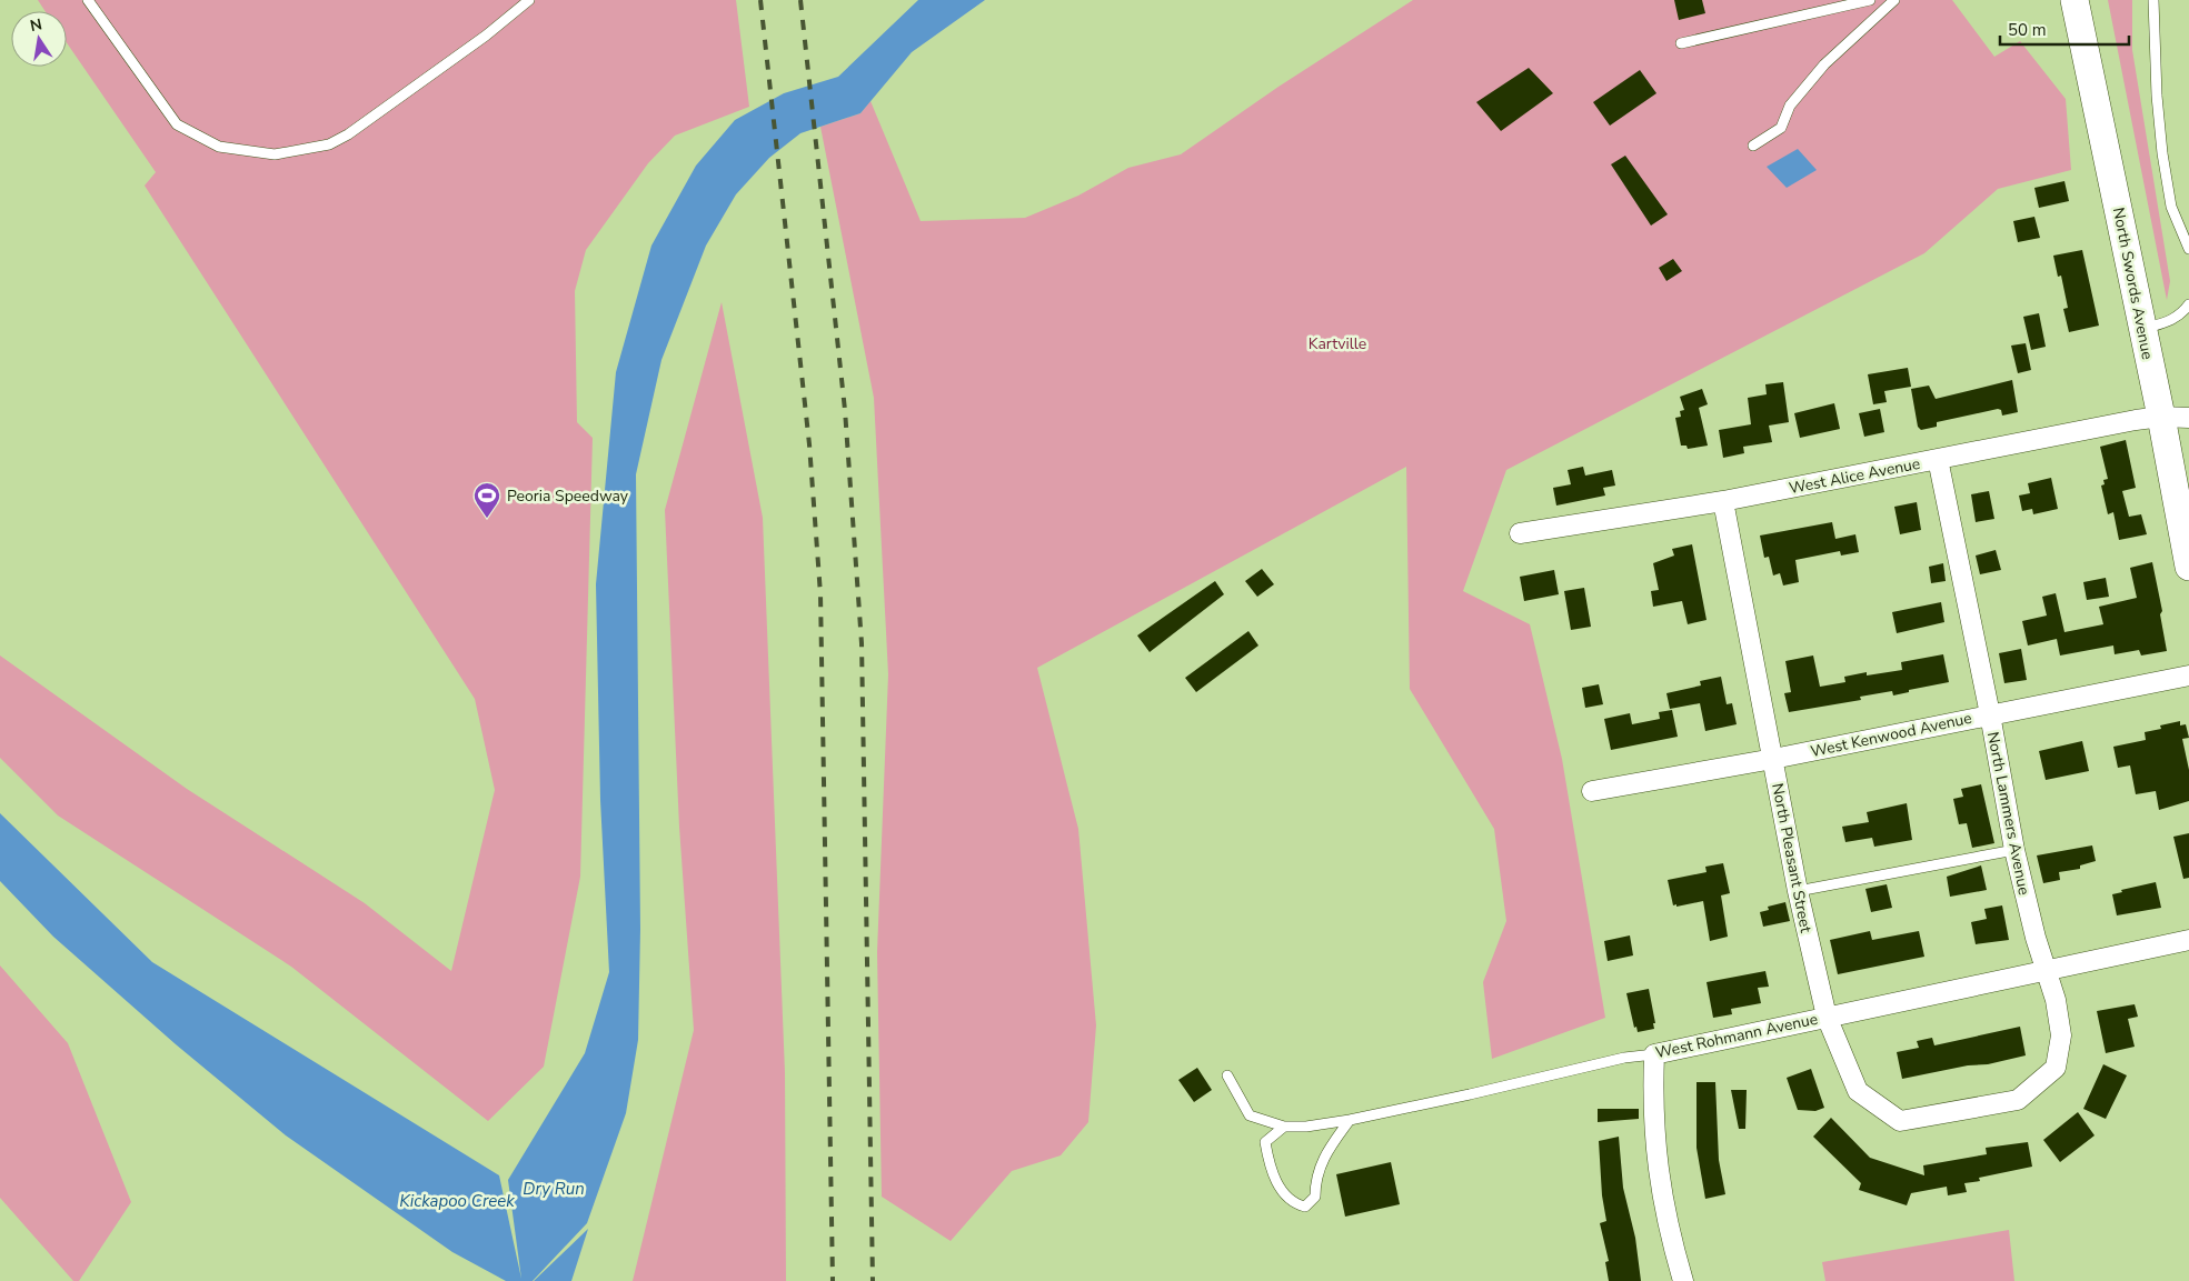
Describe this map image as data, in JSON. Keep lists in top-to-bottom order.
{
  "streets": {
    "street": [
      "North Swords Avenue",
      "West Alice Avenue",
      "West Kenwood Avenue",
      "North Lammers Avenue",
      "North Pleasant Street",
      "West Rohmann Avenue"
    ]
  },
  "crossings": [
    ["North Swords Avenue", "West Alice Avenue"],
    ["West Alice Avenue", "North Lammers Avenue"],
    ["West Alice Avenue", "North Pleasant Street"],
    ["West Kenwood Avenue", "North Lammers Avenue"],
    ["West Kenwood Avenue", "North Pleasant Street"],
    ["North Lammers Avenue", "North Pleasant Street"],
    ["North Lammers Avenue", "West Rohmann Avenue"],
    ["North Pleasant Street", "West Rohmann Avenue"]
  ],
  "water": ["Dry Run", "Kickapoo Creek"],
  "parks": ["Kartville"],
  "places": {
    "sports": ["Peoria Speedway"]
  },
  "scale_bar": "50 m",
  "north": "top"
}
